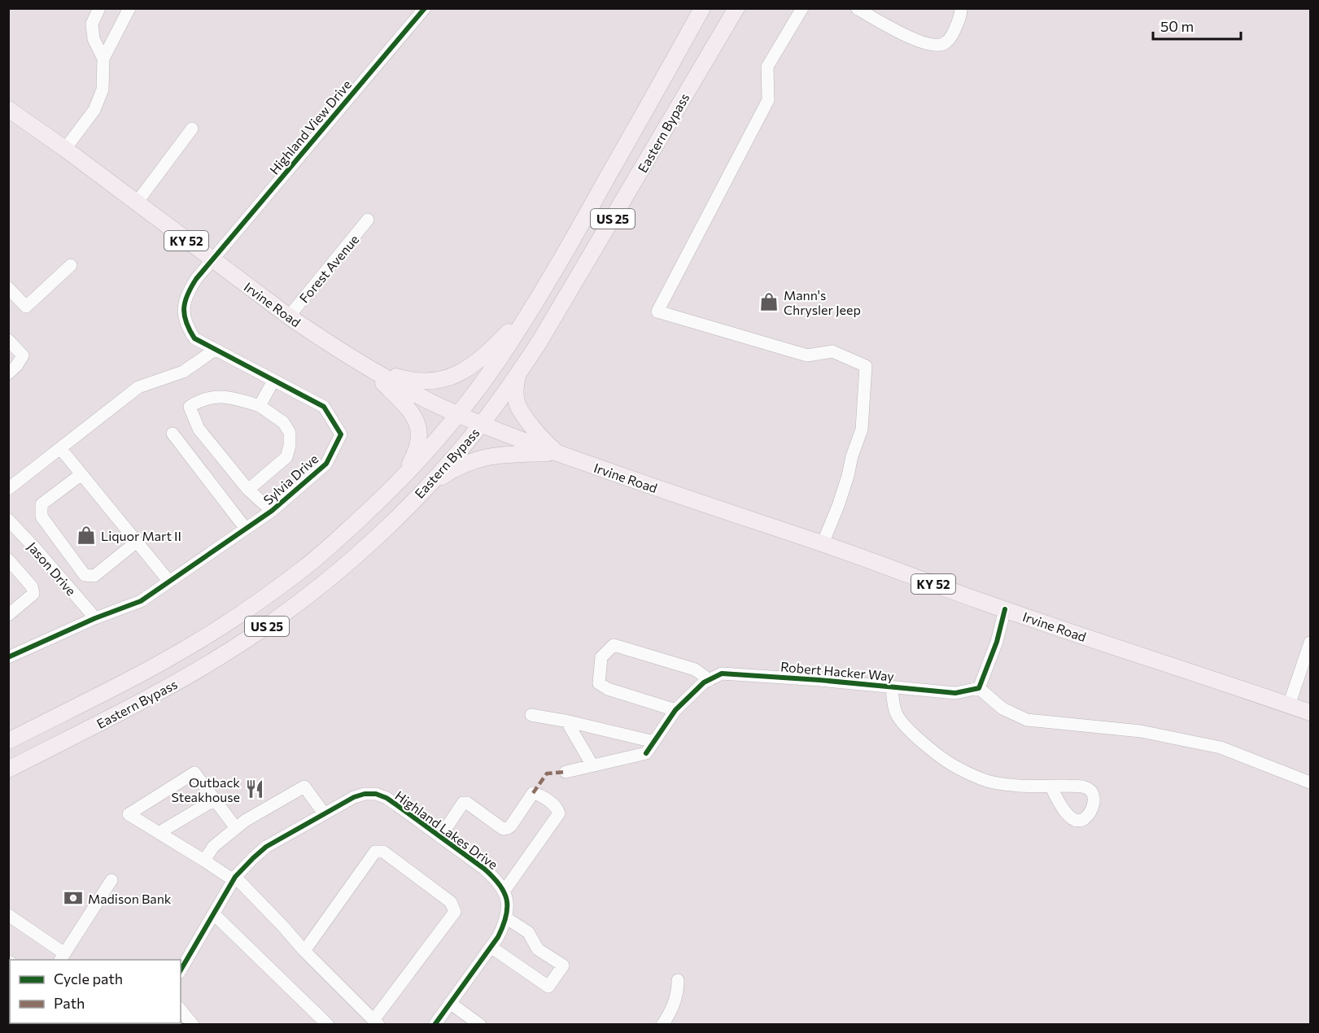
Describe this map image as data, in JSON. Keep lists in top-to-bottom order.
{
  "streets": {
    "main road": [
      "Eastern Bypass",
      "US 25",
      "KY 52",
      "Irvine Road"
    ],
    "street": [
      "Highland View Drive",
      "Forest Avenue",
      "Sylvia Drive",
      "Jason Drive",
      "Robert Hacker Way",
      "Highland Lakes Drive"
    ]
  },
  "crossings": [
    ["Highland View Drive", "Irvine Road"],
    ["Highland View Drive", "Sylvia Drive"],
    ["Eastern Bypass", "Irvine Road"],
    ["Forest Avenue", "Irvine Road"],
    ["Irvine Road", "Sylvia Drive"],
    ["Sylvia Drive", "Jason Drive"]
  ],
  "places": {
    "shop": ["Mann's Chrysler Jeep", "Liquor Mart II"],
    "restaurant": ["Outback Steakhouse"],
    "bank": ["Madison Bank"]
  },
  "legend": ["Cycle path", "Path"],
  "scale_bar": "50 m"
}
